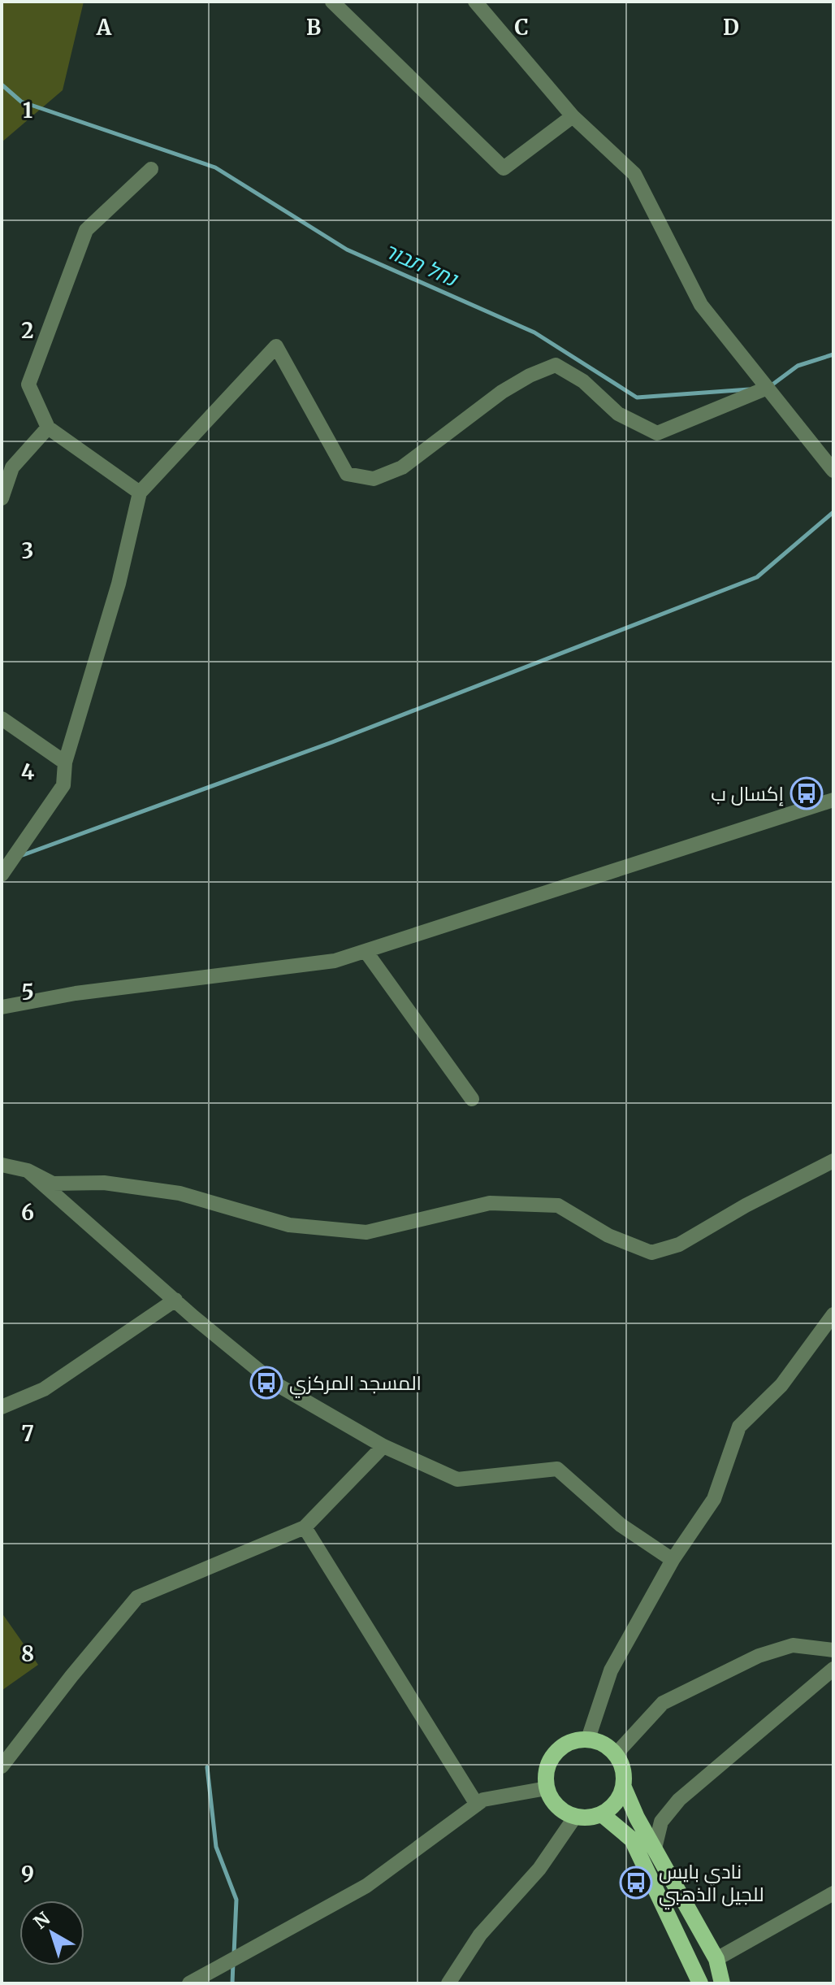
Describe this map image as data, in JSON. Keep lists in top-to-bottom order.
{
  "water": ["נחל תבור"],
  "places": {
    "bus stop": ["إكسال ب", "المسجد المركزي", "نادي بايس للجيل الذهبي"]
  },
  "north": "top left",
  "grid": {
    "columns": [
      "A",
      "B",
      "C",
      "D"
    ],
    "rows": [
      "1",
      "2",
      "3",
      "4",
      "5",
      "6",
      "7",
      "8",
      "9"
    ]
  }
}
